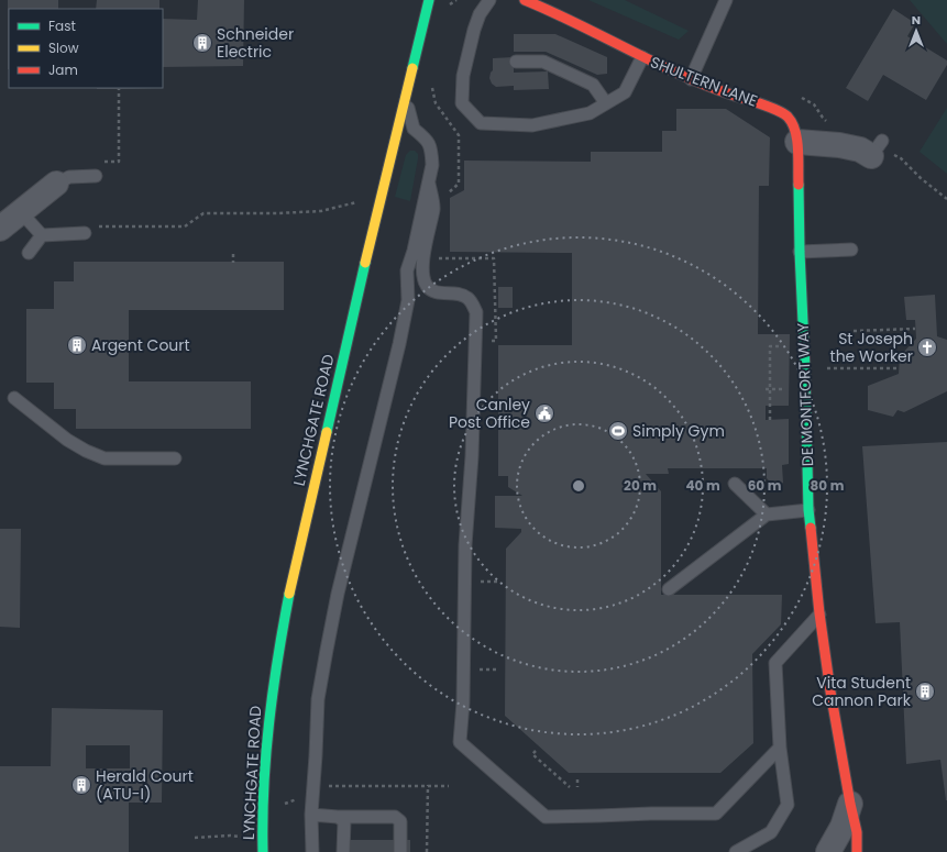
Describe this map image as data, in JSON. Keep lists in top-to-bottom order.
{
  "streets": {
    "street": ["SHULTERN LANE", "DE MONTFORT WAY", "LYNCHGATE ROAD"]
  },
  "crossings": [
    ["SHULTERN LANE", "DE MONTFORT WAY"]
  ],
  "places": {
    "building": [
      "Schneider Electric",
      "Argent Court",
      "Vita Student Cannon Park",
      "Herald Court (ATU-I)"
    ],
    "church": ["St Joseph the Worker"],
    "public building": ["Canley Post Office"],
    "sports": ["Simply Gym"]
  },
  "legend": ["Fast", "Slow", "Jam"],
  "north": "top",
  "rings": [
    "20 m",
    "40 m",
    "60 m",
    "80 m"
  ]
}
